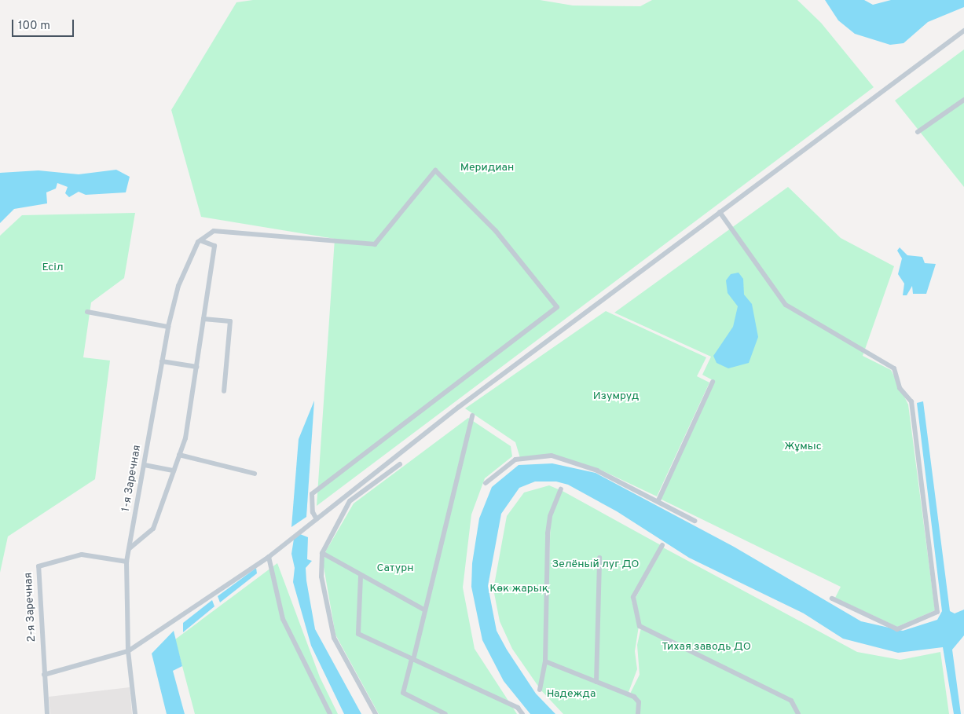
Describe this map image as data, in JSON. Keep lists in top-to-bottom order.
{
  "streets": {
    "street": ["1-я Заречная", "2-я Заречная"]
  },
  "crossings": [
    ["1-я Заречная", "2-я Заречная"]
  ],
  "parks": [
    "Меридиан",
    "Есіл",
    "Изумруд",
    "Жұмыс",
    "Зелёный луг ДО",
    "Сатурн",
    "Көк жарық",
    "Тихая заводь ДО",
    "Надежда"
  ],
  "scale_bar": "100 m"
}
